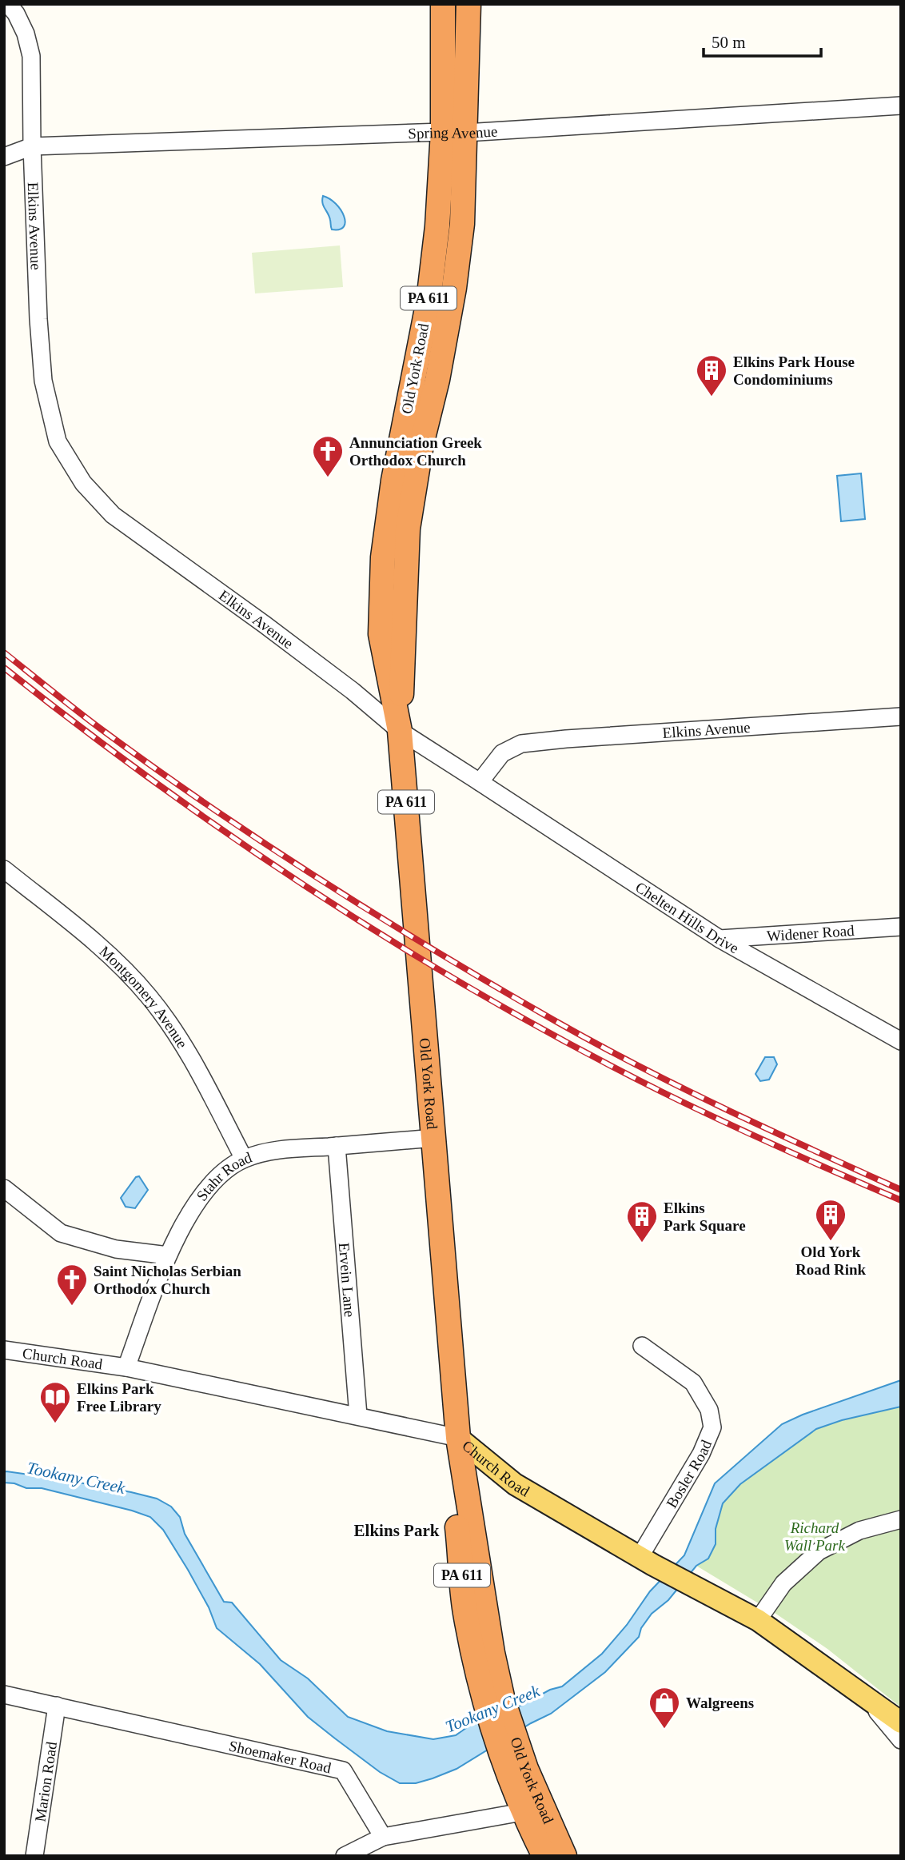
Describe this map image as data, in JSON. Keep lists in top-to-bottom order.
{
  "streets": {
    "highway": ["PA 611", "Old York Road"],
    "main road": ["Church Road"],
    "street": [
      "Spring Avenue",
      "Elkins Avenue",
      "Chelten Hills Drive",
      "Widener Road",
      "Montgomery Avenue",
      "Stahr Road",
      "Ervein Lane",
      "Bosler Road",
      "Shoemaker Road",
      "Marion Road"
    ]
  },
  "crossings": [
    ["Spring Avenue", "Elkins Avenue"],
    ["Spring Avenue", "Old York Road"],
    ["Elkins Avenue", "Old York Road"],
    ["Elkins Avenue", "Chelten Hills Drive"],
    ["Old York Road", "Stahr Road"],
    ["Old York Road", "Church Road"],
    ["Chelten Hills Drive", "Widener Road"],
    ["Montgomery Avenue", "Stahr Road"],
    ["Stahr Road", "Ervein Lane"],
    ["Stahr Road", "Church Road"],
    ["Ervein Lane", "Church Road"],
    ["Church Road", "Bosler Road"],
    ["Shoemaker Road", "Marion Road"]
  ],
  "districts": ["Elkins Park"],
  "water": ["Tookany Creek"],
  "parks": ["Richard Wall Park"],
  "places": {
    "building": ["Elkins Park House Condominiums", "Old York Road Rink", "Elkins Park Square"],
    "church": ["Annunciation Greek Orthodox Church", "Saint Nicholas Serbian Orthodox Church"],
    "library": ["Elkins Park Free Library"],
    "shop": ["Walgreens"]
  },
  "scale_bar": "50 m"
}
